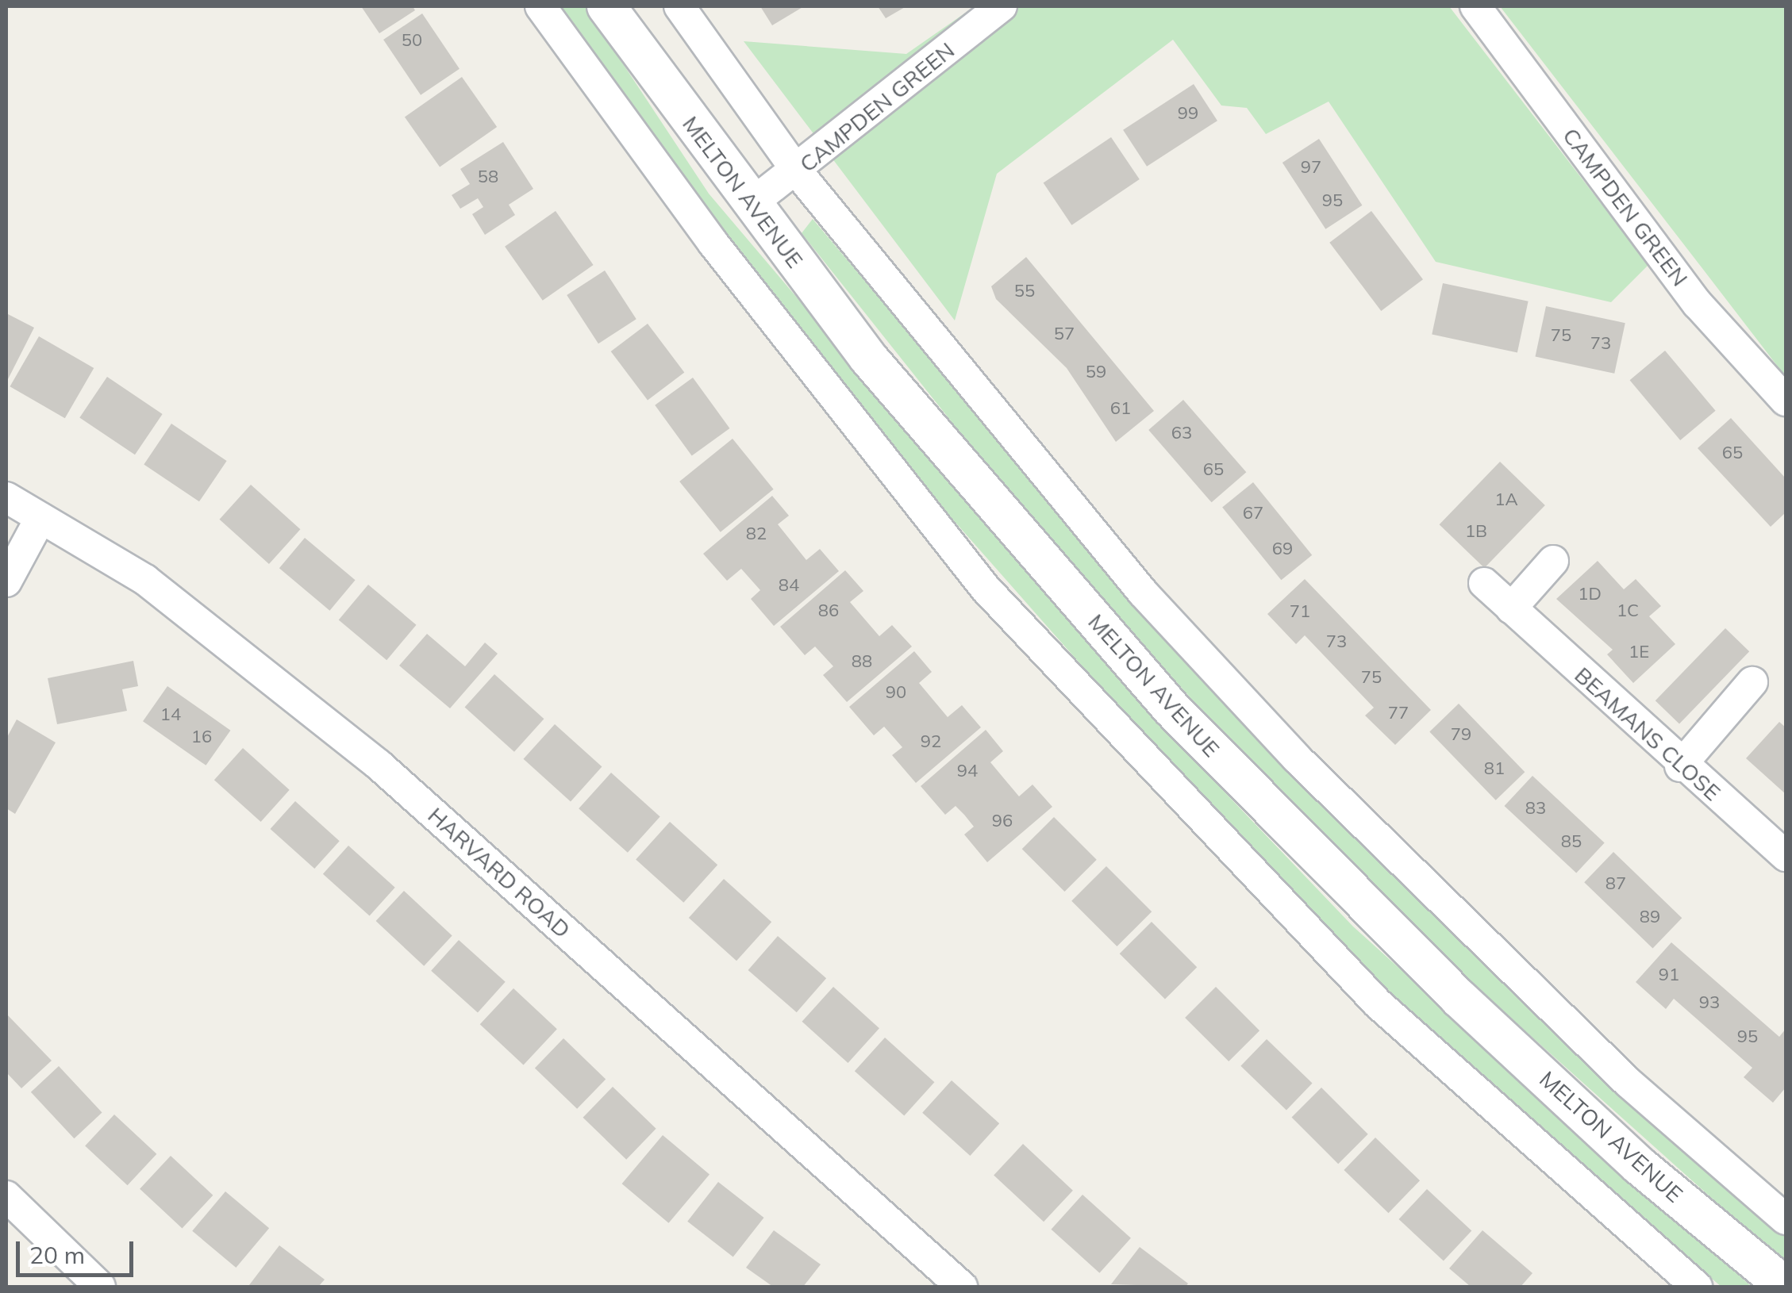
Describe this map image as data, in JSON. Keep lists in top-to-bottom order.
{
  "streets": {
    "street": [
      "CAMPDEN GREEN",
      "MELTON AVENUE",
      "BEAMANS CLOSE",
      "HARVARD ROAD"
    ]
  },
  "crossings": [
    ["CAMPDEN GREEN", "MELTON AVENUE"]
  ],
  "house_numbers": [
    "50",
    "99",
    "97",
    "58",
    "95",
    "55",
    "57",
    "75",
    "73",
    "59",
    "61",
    "63",
    "65",
    "65",
    "1A",
    "67",
    "1B",
    "82",
    "69",
    "84",
    "1D",
    "86",
    "1C",
    "71",
    "73",
    "1E",
    "88",
    "75",
    "90",
    "77",
    "14",
    "79",
    "16",
    "92",
    "81",
    "94",
    "83",
    "96",
    "85",
    "87",
    "89",
    "91",
    "93",
    "95"
  ],
  "scale_bar": "20 m"
}
